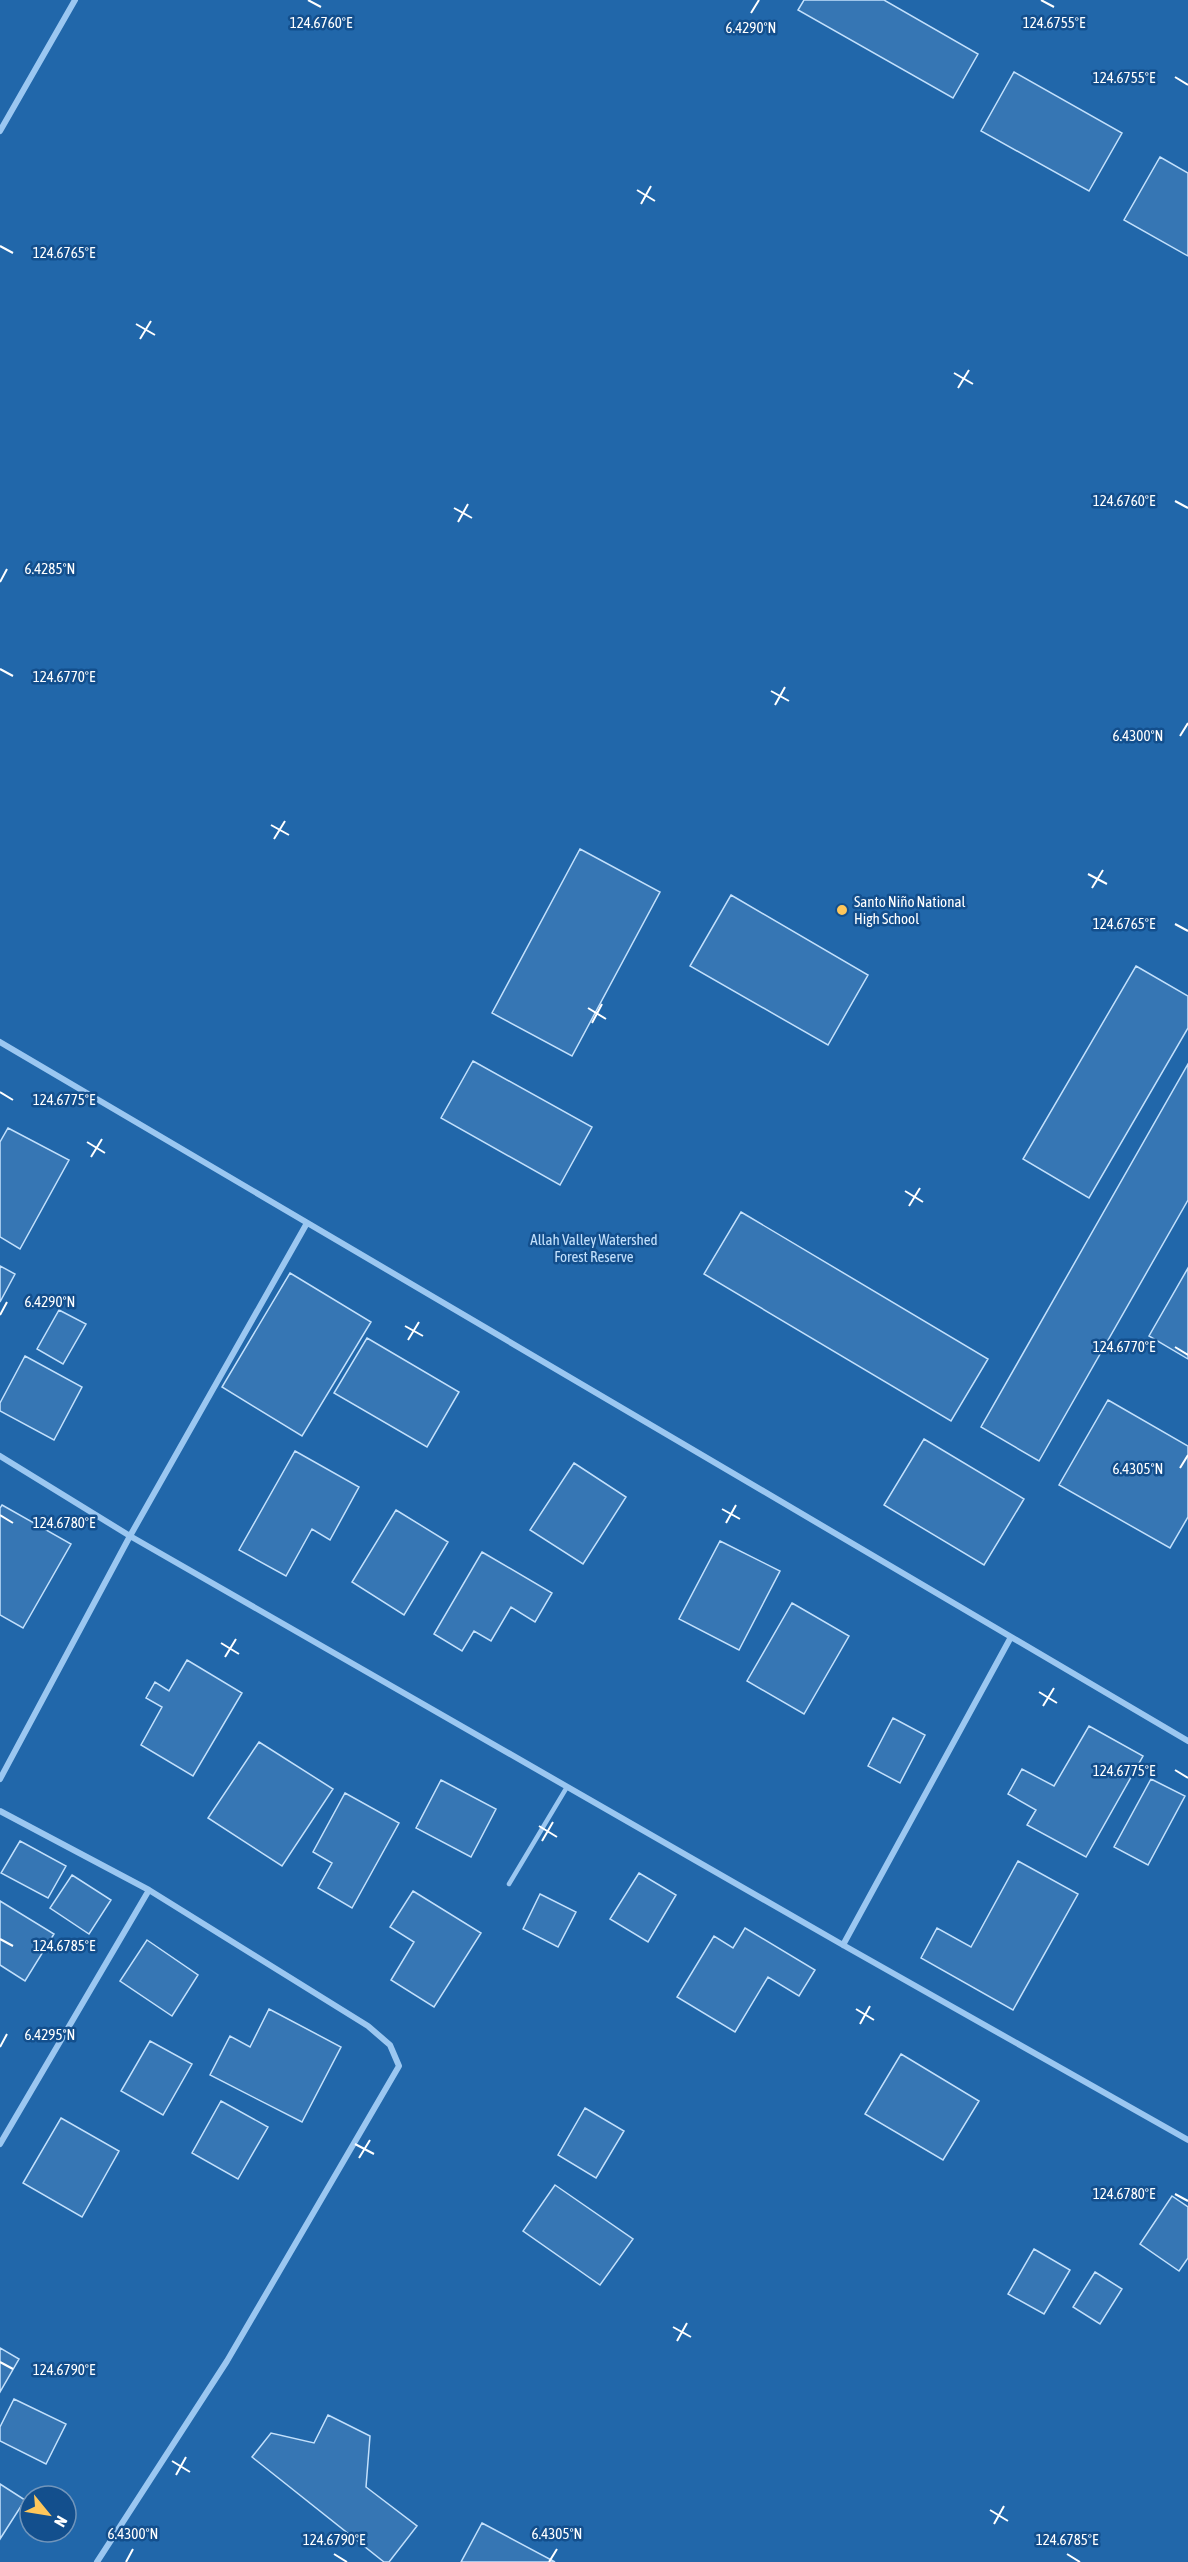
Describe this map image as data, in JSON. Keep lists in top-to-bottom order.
{
  "parks": ["Allah Valley Watershed Forest Reserve"],
  "places": ["Santo Niño National High School"],
  "north": "bottom right",
  "coordinates": [
    "124.6755°E",
    "124.6760°E",
    "6.4290°N",
    "124.6765°E",
    "6.4285°N",
    "124.6770°E",
    "6.4300°N",
    "124.6775°E",
    "6.4305°N",
    "124.6780°E",
    "124.6785°E",
    "6.4295°N",
    "124.6790°E"
  ]
}
